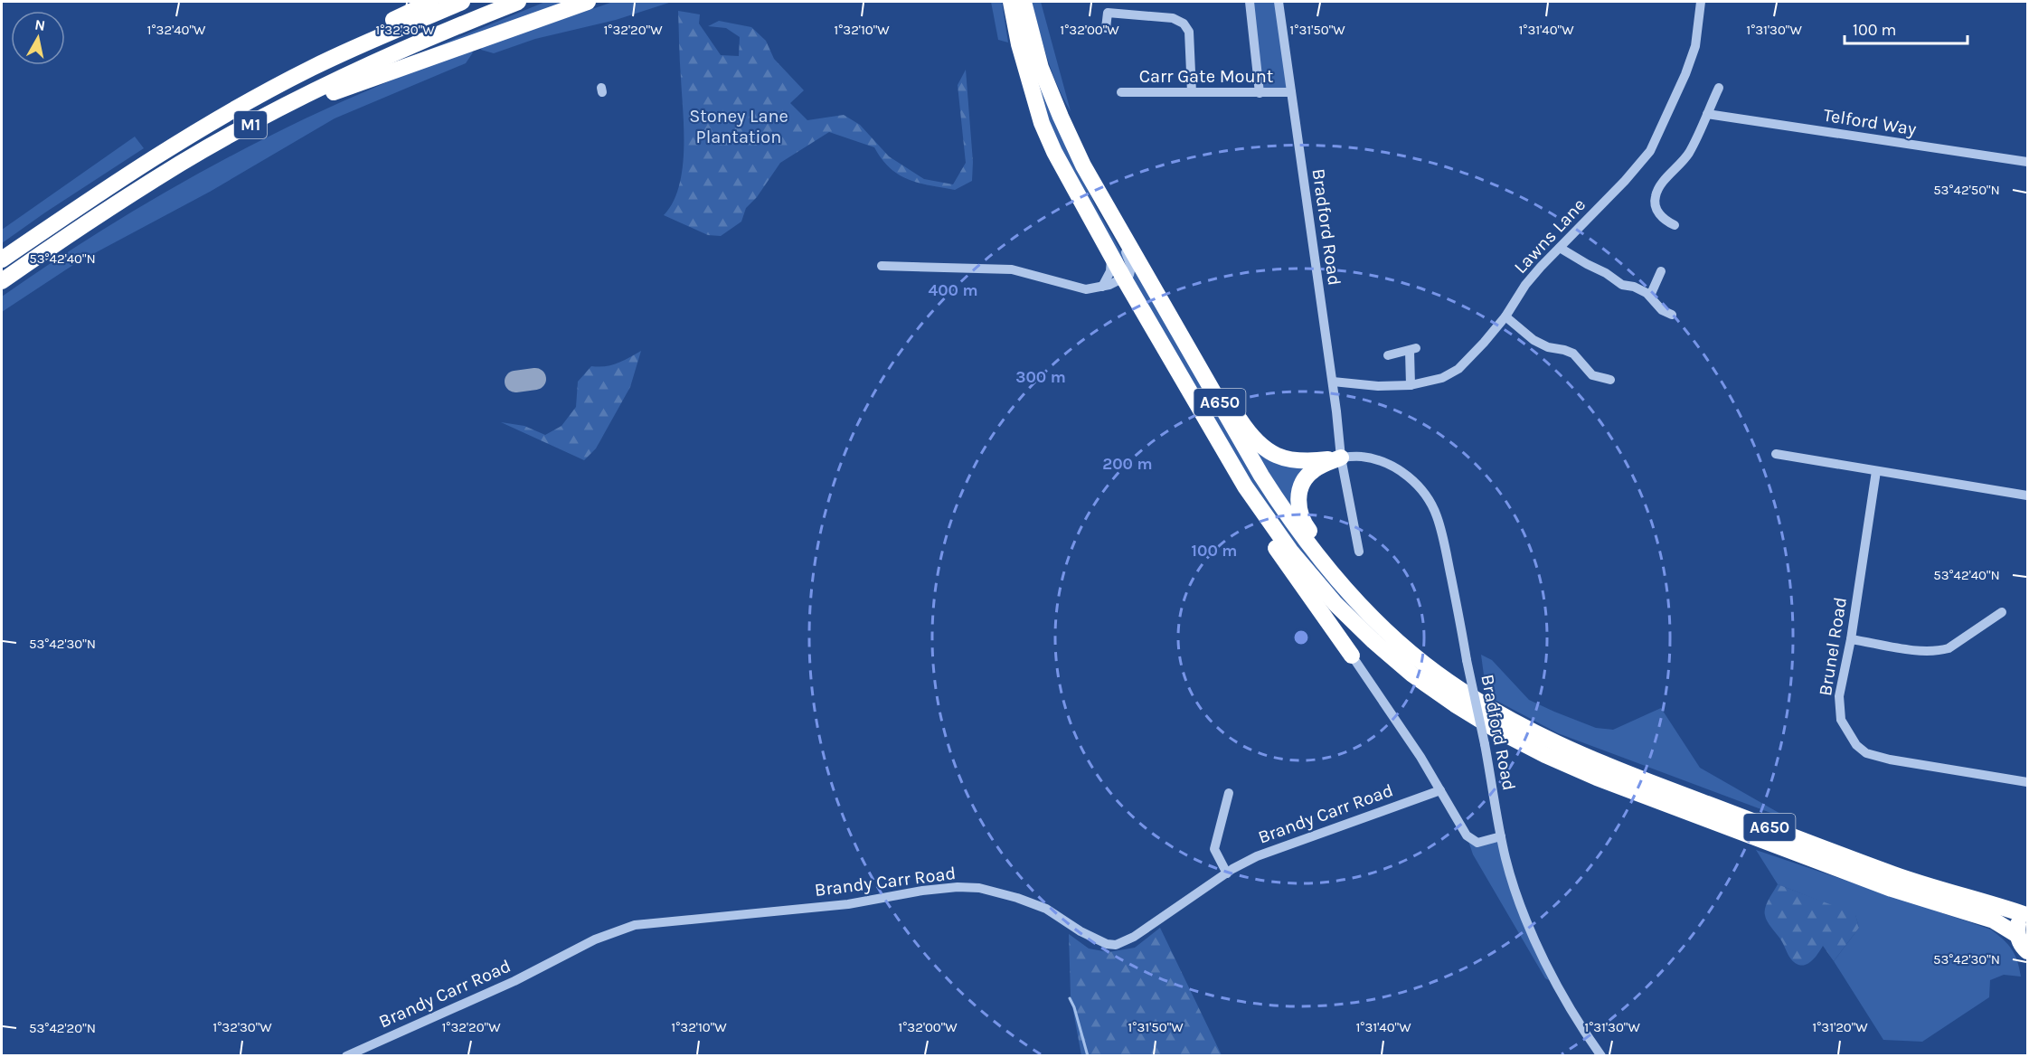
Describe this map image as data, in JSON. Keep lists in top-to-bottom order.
{
  "streets": {
    "highway": ["M1", "A650"],
    "street": [
      "Carr Gate Mount",
      "Telford Way",
      "Bradford Road",
      "Lawns Lane",
      "Brunel Road",
      "Brandy Carr Road"
    ]
  },
  "crossings": [
    ["Carr Gate Mount", "Bradford Road"],
    ["Bradford Road", "Lawns Lane"]
  ],
  "parks": ["Stoney Lane Plantation"],
  "scale_bar": "100 m",
  "north": "top",
  "coordinates": [
    "1°32'40\"W",
    "1°32'30\"W",
    "1°32'20\"W",
    "1°32'10\"W",
    "1°32'00\"W",
    "1°31'50\"W",
    "1°31'40\"W",
    "1°31'30\"W",
    "53°42'50\"N",
    "53°42'40\"N",
    "53°42'30\"N",
    "1°31'20\"W",
    "53°42'20\"N"
  ],
  "rings": [
    "400 m",
    "300 m",
    "200 m",
    "100 m"
  ]
}
